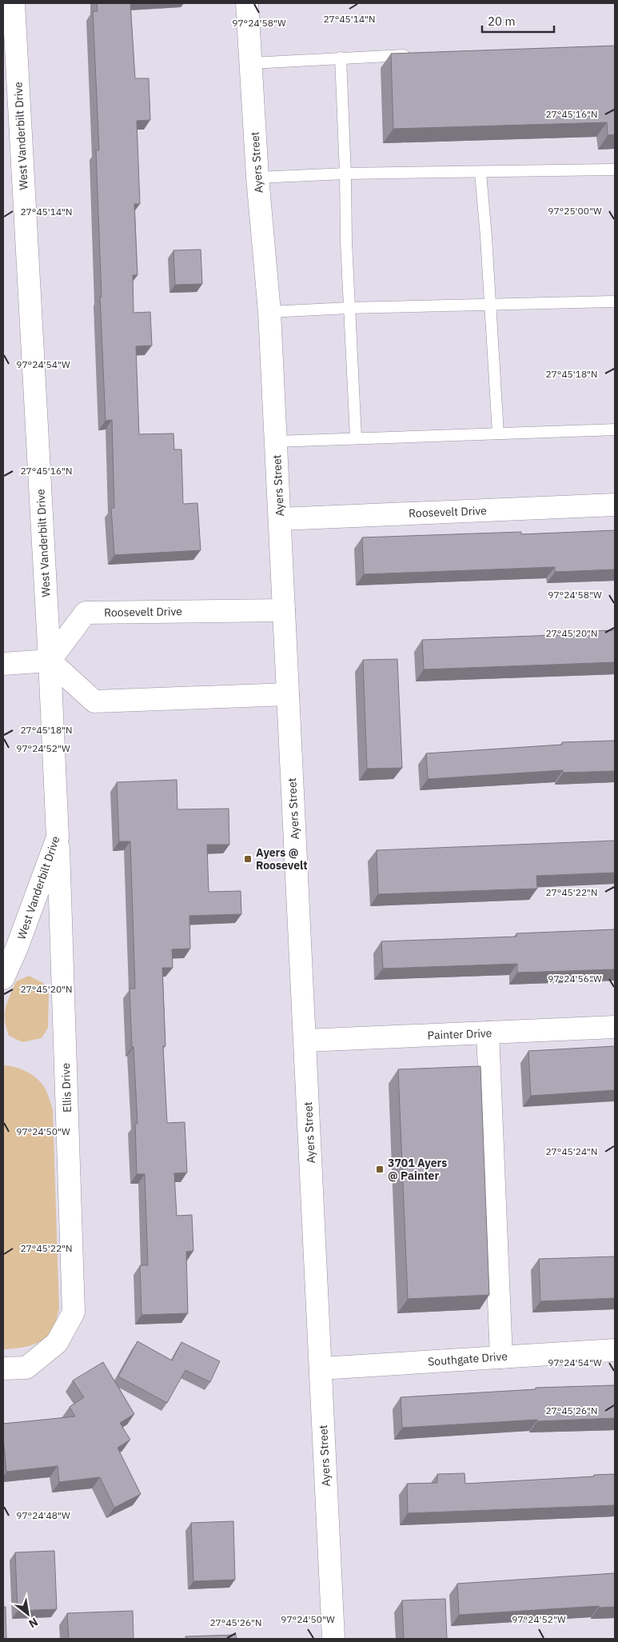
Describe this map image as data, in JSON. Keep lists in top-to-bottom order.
{
  "streets": {
    "street": [
      "West Vanderbilt Drive",
      "Ayers Street",
      "Roosevelt Drive",
      "Painter Drive",
      "Ellis Drive",
      "Southgate Drive"
    ]
  },
  "crossings": [
    ["West Vanderbilt Drive", "Roosevelt Drive"],
    ["West Vanderbilt Drive", "Ellis Drive"],
    ["Ayers Street", "Roosevelt Drive"],
    ["Ayers Street", "Painter Drive"],
    ["Ayers Street", "Southgate Drive"]
  ],
  "places": {
    "transit": ["Ayers @ Roosevelt", "3701 Ayers @ Painter"]
  },
  "scale_bar": "20 m",
  "north": "bottom right",
  "coordinates": [
    "27°45'14\"N",
    "97°24'58\"W",
    "27°45'16\"N",
    "97°25'00\"W",
    "97°24'54\"W",
    "27°45'18\"N",
    "27°45'20\"N",
    "97°24'52\"W",
    "27°45'22\"N",
    "97°24'56\"W",
    "97°24'50\"W",
    "27°45'24\"N",
    "27°45'26\"N",
    "97°24'48\"W"
  ]
}
